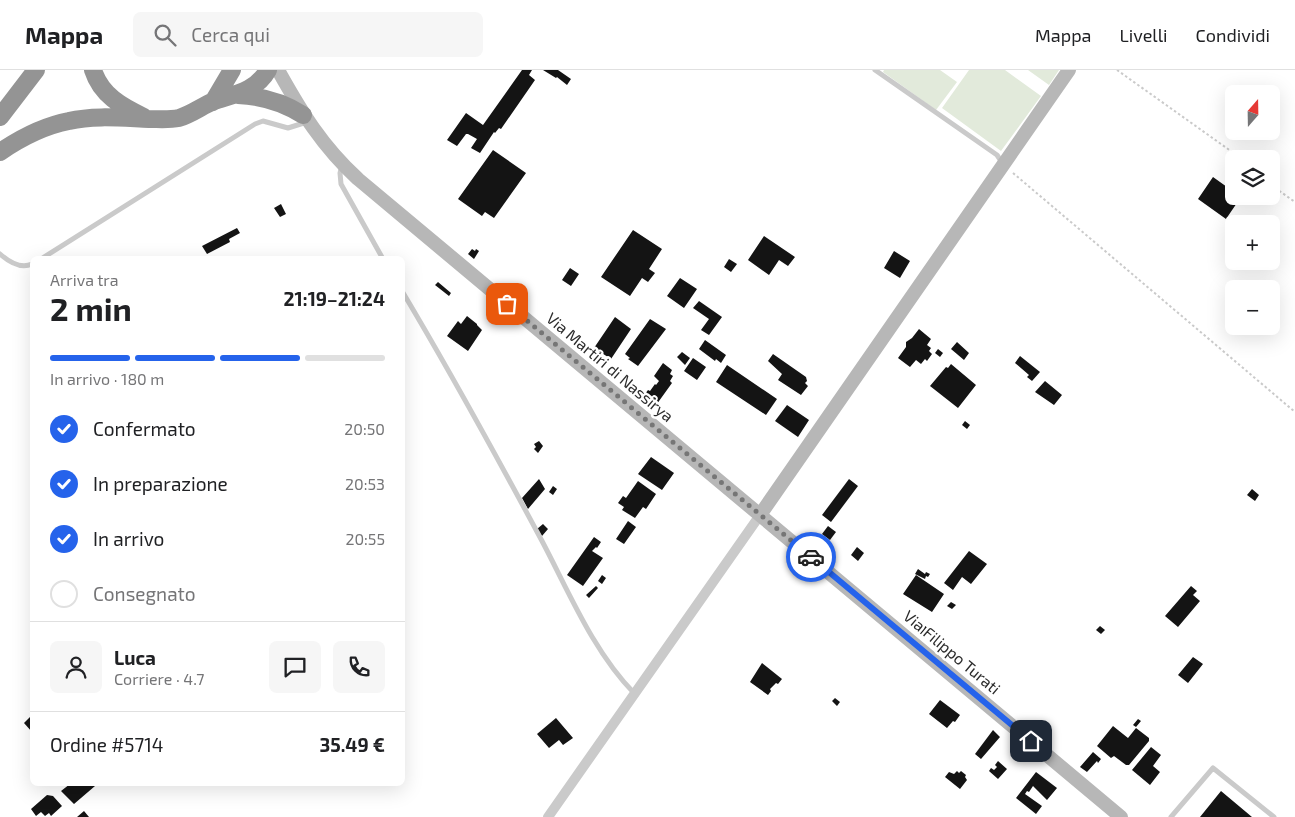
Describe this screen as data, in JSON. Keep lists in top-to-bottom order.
{
  "streets": {
    "street": ["Via Martiri di Nassirya", "Via Filippo Turati"]
  },
  "crossings": [
    ["Via Martiri di Nassirya", "Via Filippo Turati"]
  ],
  "north": "top",
  "page": {
    "header": "Mappa",
    "search": "Cerca qui",
    "nav": ["Mappa", "Livelli", "Condividi"],
    "map_buttons": ["+", "−"],
    "heading": ["2 min", "Arriva tra", "21:19–21:24"],
    "panel": [
      "Luca",
      "Corriere · 4.7",
      "Ordine #5714",
      "35.49 €"
    ],
    "bar": "In arrivo · 180 m",
    "list": [
      ["Confermato", "20:50"],
      ["In preparazione", "20:53"],
      ["In arrivo", "20:55"],
      "Consegnato"
    ]
  }
}
